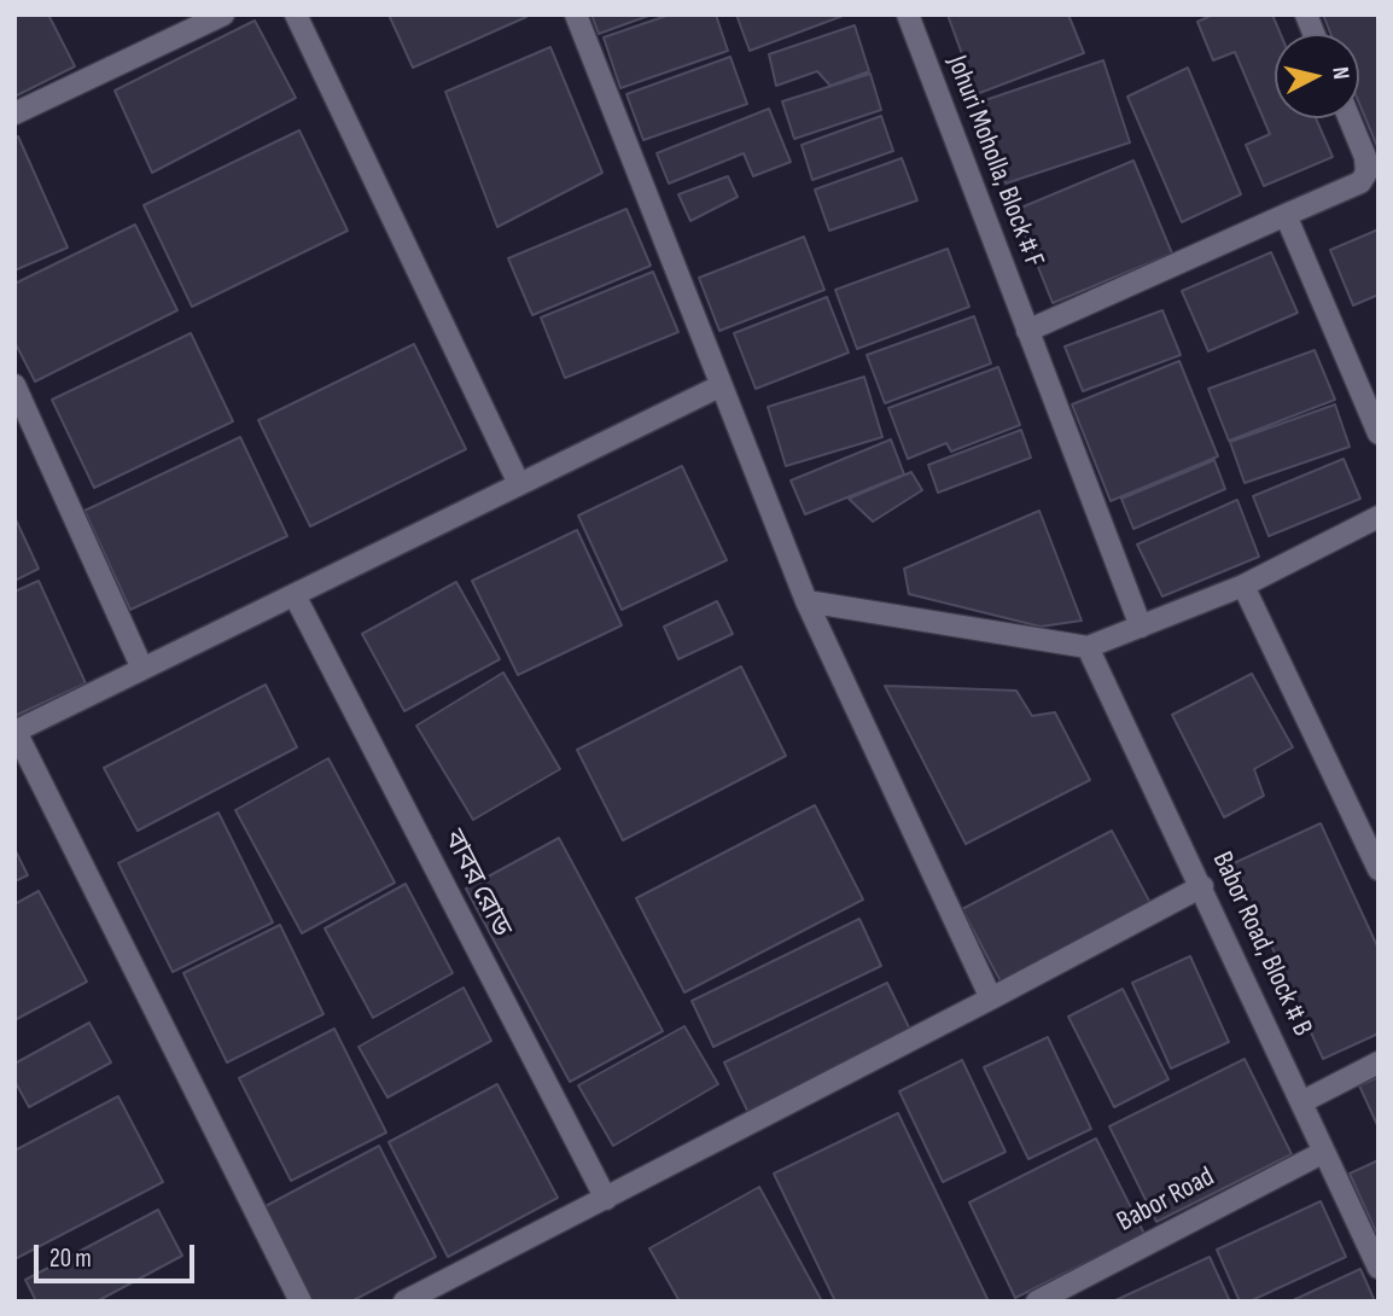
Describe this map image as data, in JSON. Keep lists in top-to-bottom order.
{
  "streets": {
    "street": [
      "Johuri Moholla, Block # F",
      "বাবর রোড",
      "Babor Road, Block # B",
      "Babor Road"
    ]
  },
  "crossings": [
    ["Babor Road, Block # B", "Babor Road"]
  ],
  "scale_bar": "20 m",
  "north": "right"
}
